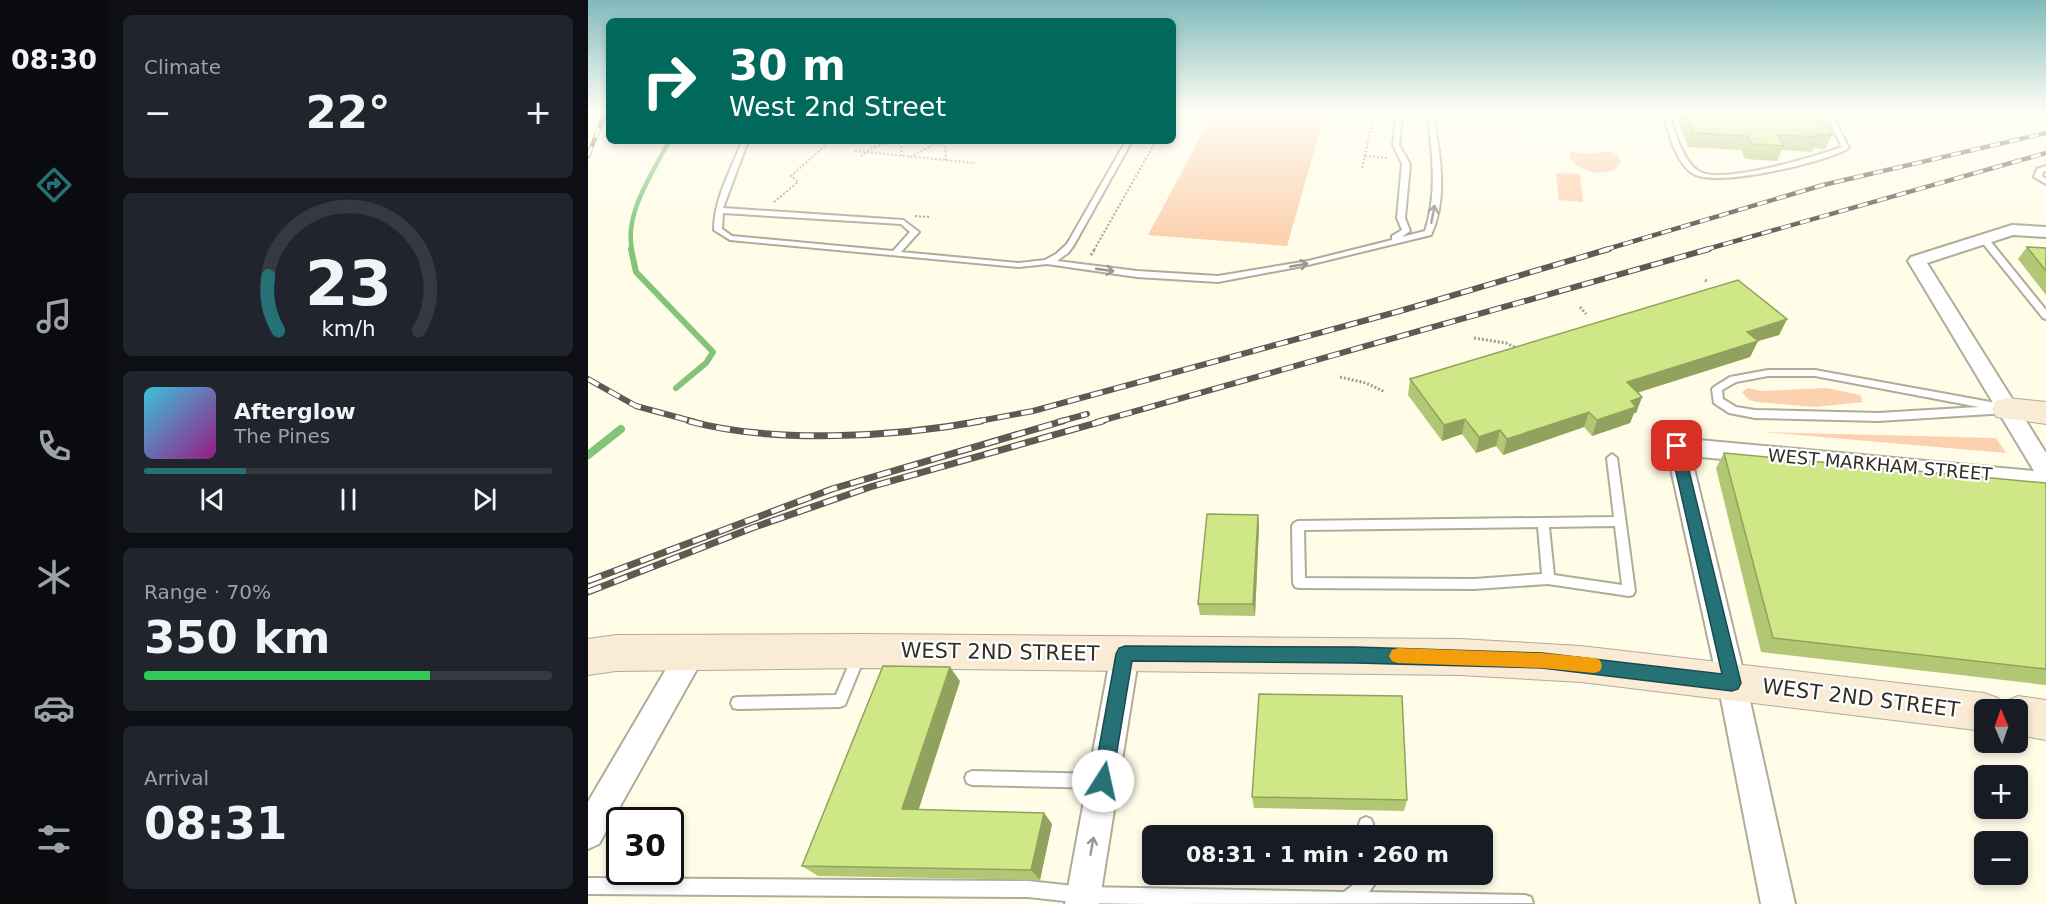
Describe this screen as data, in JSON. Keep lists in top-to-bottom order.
{
  "streets": {
    "street": ["WEST MARKHAM STREET", "WEST 2ND STREET"]
  },
  "crossings": [
    ["WEST MARKHAM STREET", "WEST 2ND STREET"]
  ],
  "north": "top",
  "page": {
    "tabs": "08:30",
    "tile": [
      "Climate",
      ["Range · 70%", "350 km"],
      ["Arrival", "08:31"]
    ],
    "turn": ["30 m", "West 2nd Street"],
    "heat": ["−", "22°", "+"],
    "song": ["Afterglow", "The Pines"],
    "map_buttons": ["+", "−"],
    "limit": "30",
    "trip": "08:31 · 1 min · 260 m",
    "gauge": ["23", "km/h"]
  }
}
